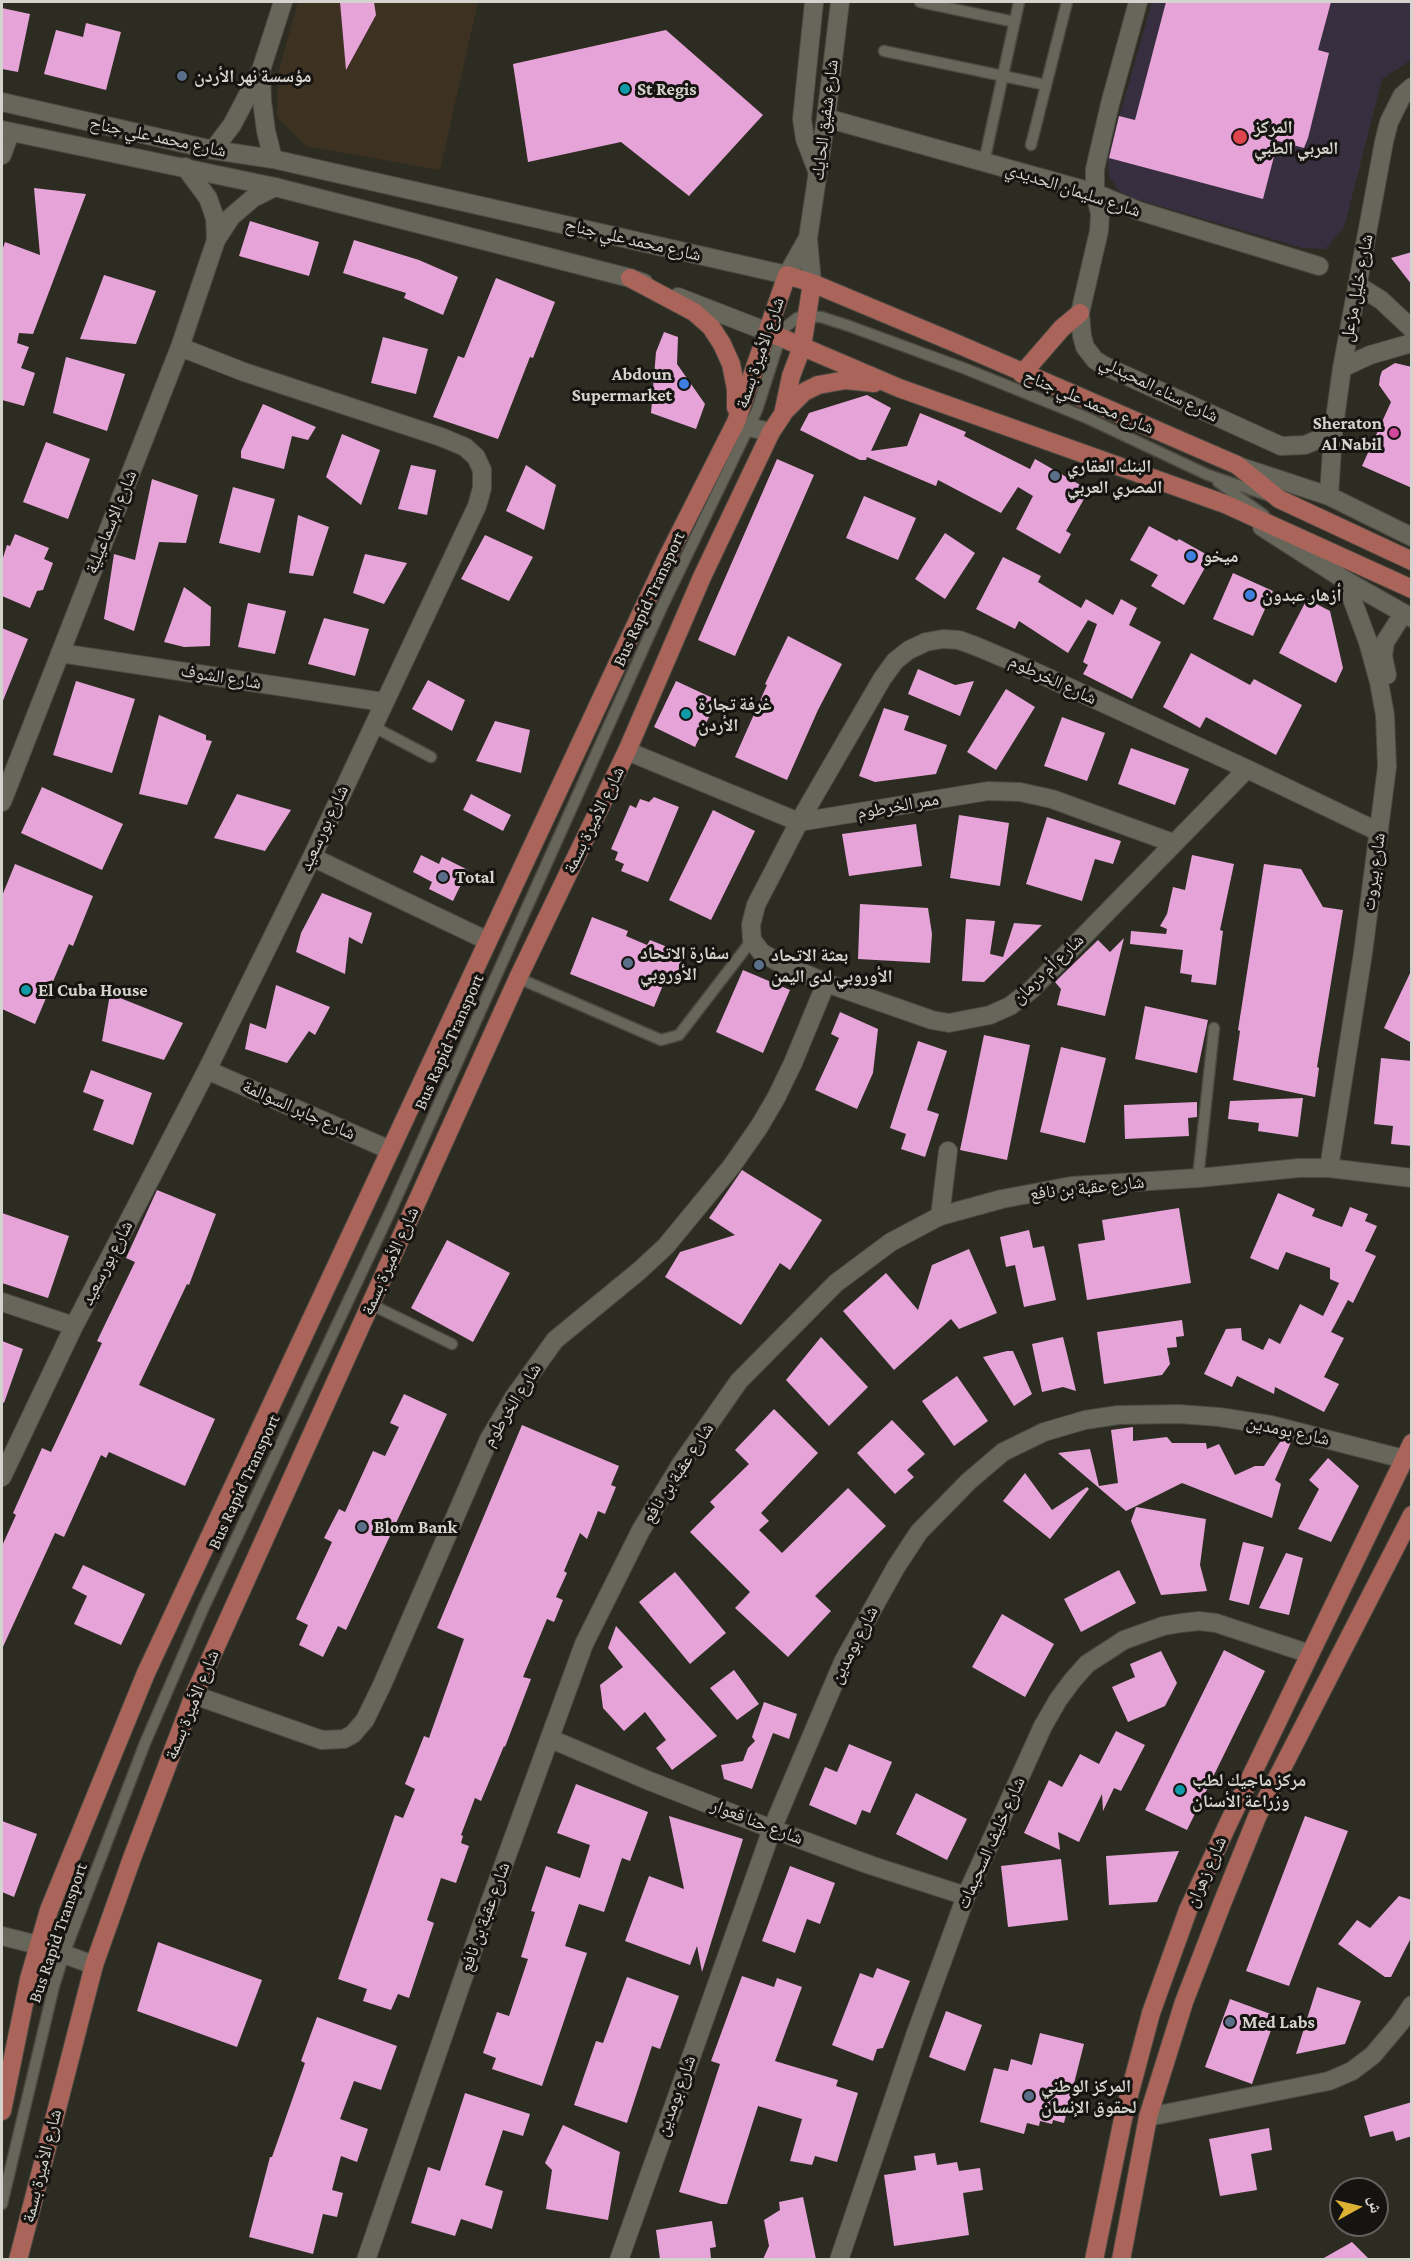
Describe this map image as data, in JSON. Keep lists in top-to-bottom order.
{
  "streets": {
    "main road": ["شارع محمد علي جناح", "شارع الأميرة بسمة", "شارع زهران"],
    "street": [
      "شارع شفيق الحايك",
      "شارع سليمان الحديدي",
      "شارع خليل مزعل",
      "شارع سناء المحيدلي",
      "شارع الإسماعيلية",
      "شارع الشوف",
      "شارع الخرطوم",
      "ممر الخرطوم",
      "شارع بورسعيد",
      "شارع بيروت",
      "شارع أم درمان",
      "شارع جابر السوالمة",
      "شارع عقبة بن نافع",
      "شارع بومدين",
      "شارع حنا قعوار",
      "شارع خليف السحيمات"
    ],
    "lane": ["Bus Rapid Transport"]
  },
  "crossings": [
    ["شارع شفيق الحايك", "شارع محمد علي جناح"],
    ["شارع شفيق الحايك", "شارع سليمان الحديدي"],
    ["شارع شفيق الحايك", "شارع الأميرة بسمة"],
    ["شارع محمد علي جناح", "شارع خليل مزعل"],
    ["شارع محمد علي جناح", "شارع الأميرة بسمة"],
    ["شارع محمد علي جناح", "شارع الإسماعيلية"],
    ["شارع محمد علي جناح", "شارع بيروت"],
    ["شارع سليمان الحديدي", "شارع سناء المحيدلي"],
    ["شارع خليل مزعل", "شارع سناء المحيدلي"],
    ["شارع الأميرة بسمة", "Bus Rapid Transport"],
    ["شارع الأميرة بسمة", "شارع الخرطوم"],
    ["شارع الأميرة بسمة", "شارع جابر السوالمة"],
    ["شارع الإسماعيلية", "شارع الشوف"],
    ["شارع الإسماعيلية", "شارع بورسعيد"],
    ["شارع الشوف", "شارع بورسعيد"],
    ["شارع الخرطوم", "ممر الخرطوم"],
    ["شارع الخرطوم", "شارع بيروت"],
    ["شارع الخرطوم", "شارع أم درمان"],
    ["ممر الخرطوم", "شارع أم درمان"],
    ["شارع بورسعيد", "شارع جابر السوالمة"],
    ["شارع بيروت", "شارع عقبة بن نافع"],
    ["شارع عقبة بن نافع", "شارع حنا قعوار"],
    ["شارع بومدين", "شارع حنا قعوار"],
    ["شارع بومدين", "شارع زهران"],
    ["شارع حنا قعوار", "شارع خليف السحيمات"],
    ["شارع خليف السحيمات", "شارع زهران"]
  ],
  "places": [
    "مؤسسة نهر الأردن",
    "St Regis",
    "المركز العربي الطبي",
    "Abdoun Supermarket",
    "Sheraton Al Nabil",
    "البنك العقاري المصري العربي",
    "ميخو",
    "أزهار عبدون",
    "غرفة تجارة الأردن",
    "Total",
    "سفارة الاتحاد الأوروبي",
    "بعثة الاتحاد الأوروبي لدى اليمن",
    "El Cuba House",
    "Blom Bank",
    "مركز ماجيك لطب وزراعة الأسنان",
    "Med Labs",
    "المركز الوطني لحقوق الإنسان"
  ],
  "north": "right"
}
